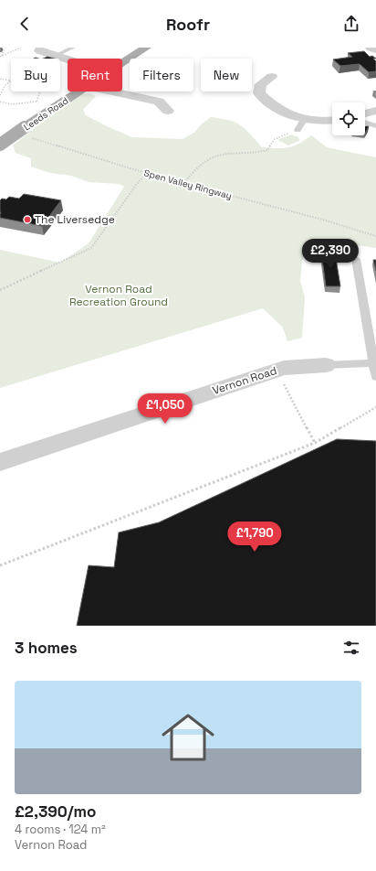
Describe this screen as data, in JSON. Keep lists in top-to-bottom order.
{
  "streets": {
    "main road": ["Leeds Road"],
    "street": ["Vernon Road"],
    "path": ["Spen Valley Ringway"]
  },
  "crossings": [
    ["Leeds Road", "Spen Valley Ringway"]
  ],
  "parks": ["Vernon Road Recreation Ground"],
  "places": ["The Liversedge"],
  "page": {
    "header": "Roofr",
    "chip": [
      "Buy",
      "Rent",
      "Filters",
      "New"
    ],
    "price": ["£2,390", "£1,050", "£1,790"],
    "heading": "3 homes",
    "list": [
      {
        "name": "£2,390/mo",
        "note": "4 rooms · 124 m² · Vernon Road"
      }
    ]
  }
}
